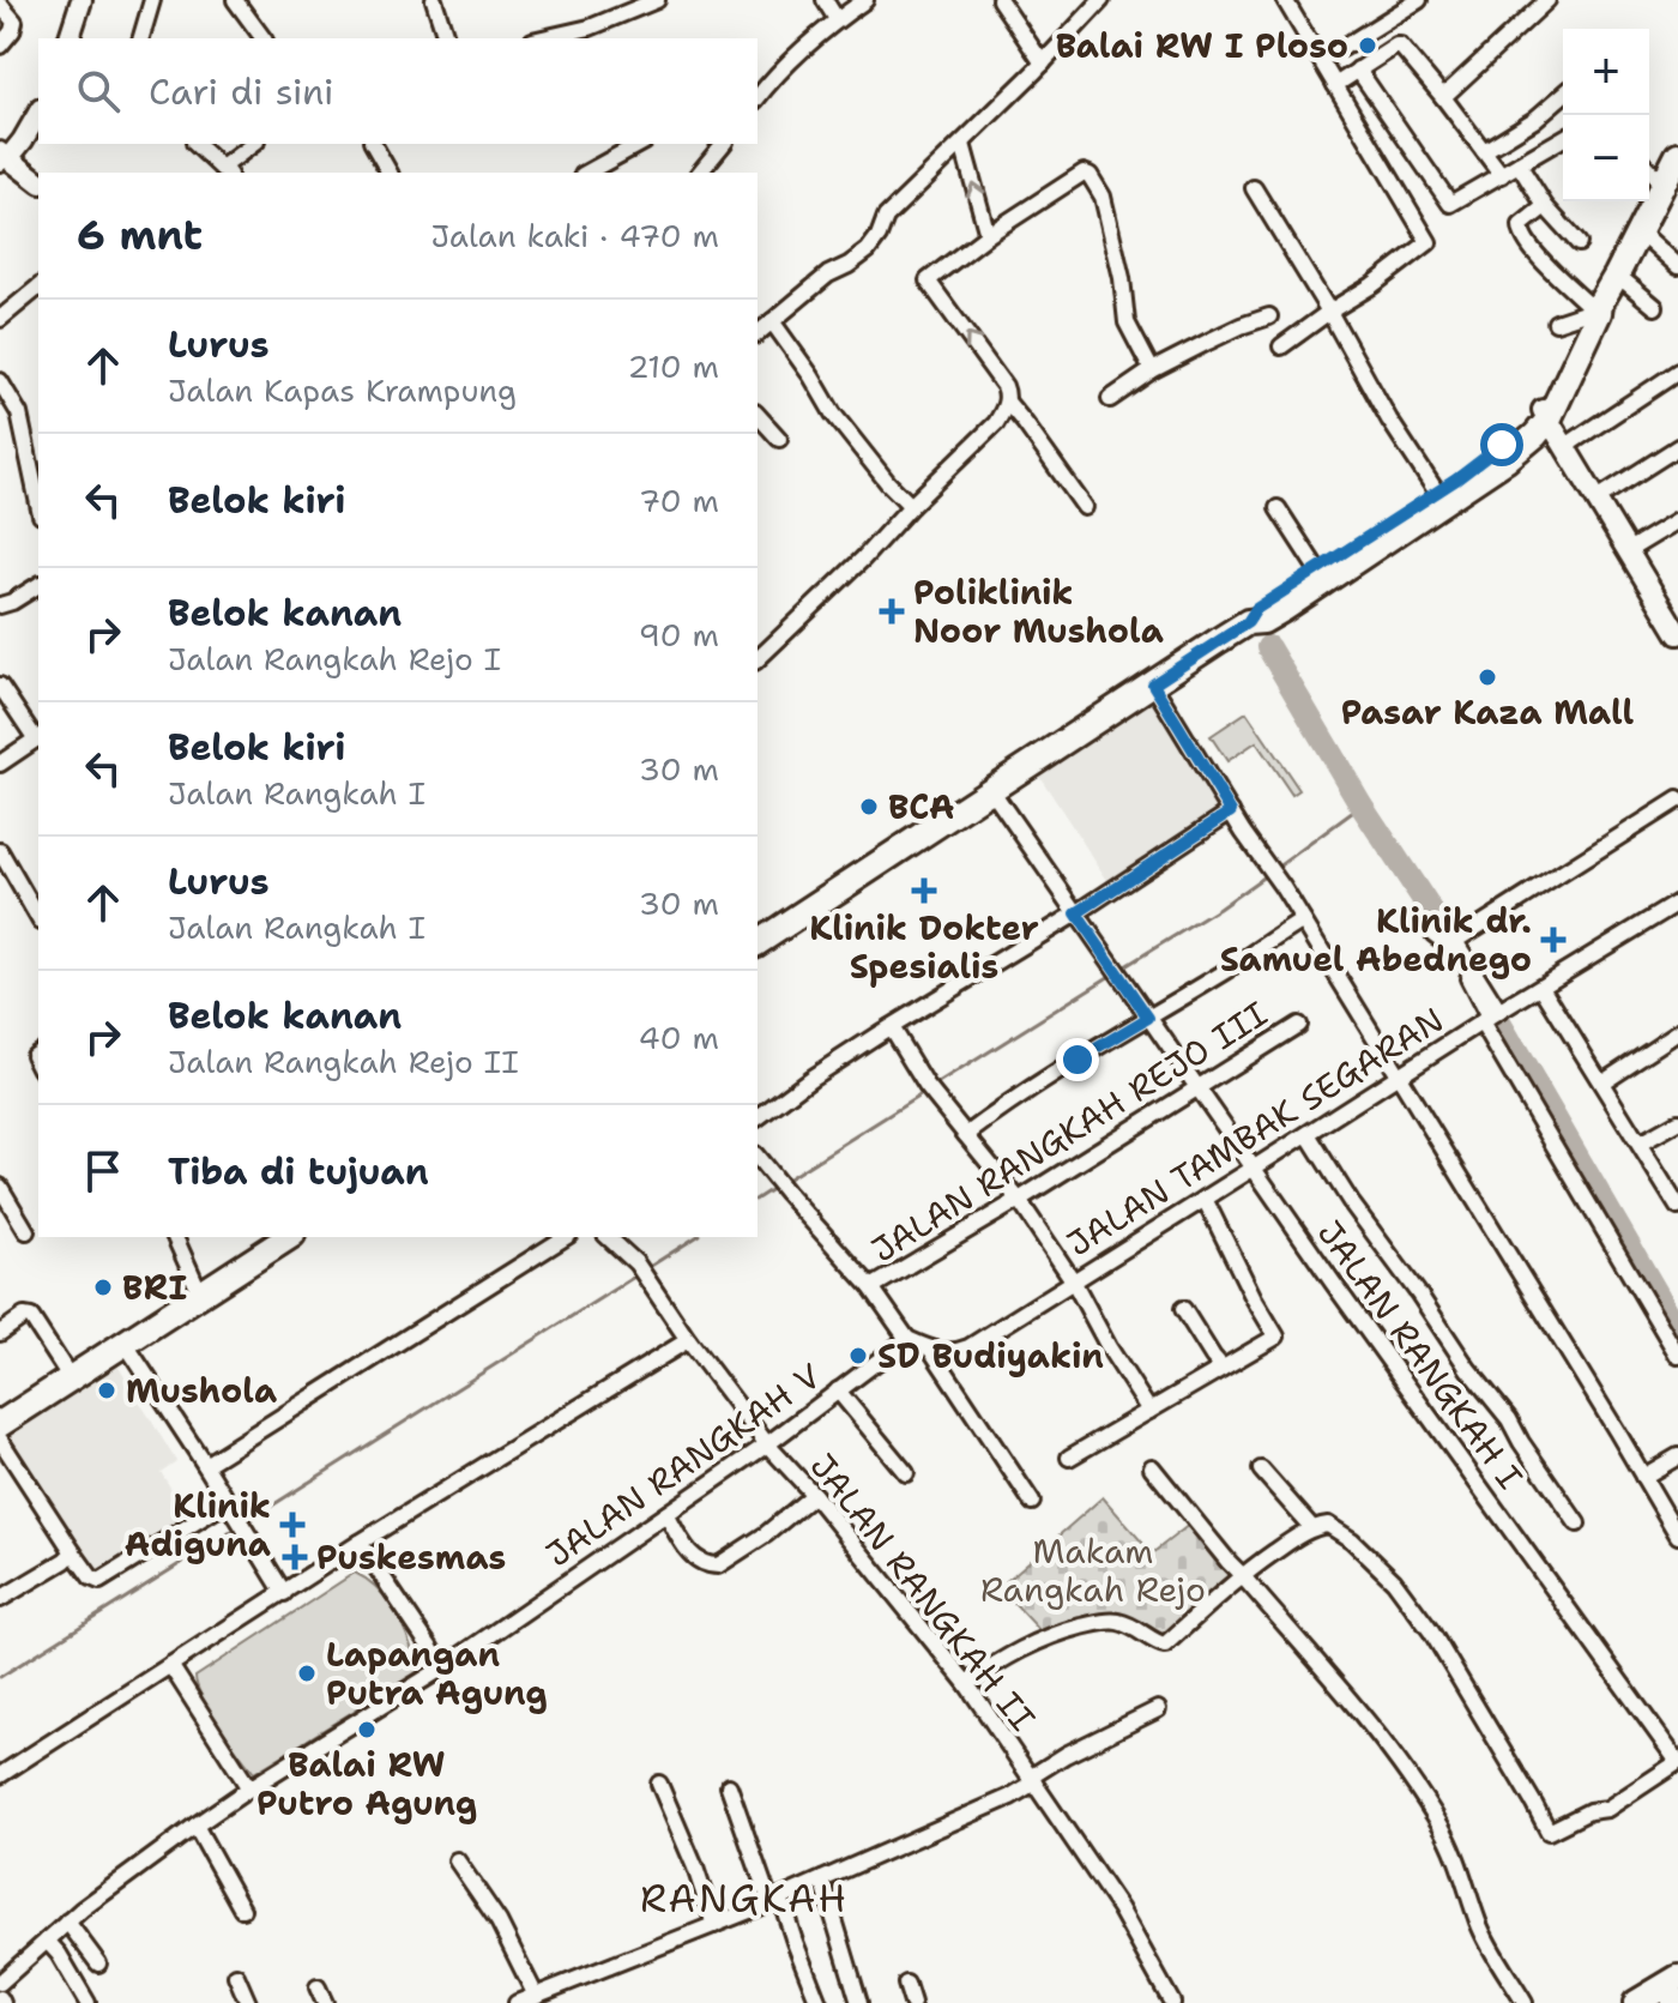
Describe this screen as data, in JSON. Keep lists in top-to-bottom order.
{
  "streets": {
    "street": [
      "JALAN RANGKAH REJO III",
      "JALAN TAMBAK SEGARAN",
      "JALAN RANGKAH I",
      "JALAN RANGKAH V",
      "JALAN RANGKAH II"
    ]
  },
  "crossings": [
    ["JALAN RANGKAH REJO III", "JALAN RANGKAH I"],
    ["JALAN TAMBAK SEGARAN", "JALAN RANGKAH I"],
    ["JALAN TAMBAK SEGARAN", "JALAN RANGKAH V"],
    ["JALAN RANGKAH V", "JALAN RANGKAH II"]
  ],
  "districts": ["RANGKAH"],
  "parks": ["Makam Rangkah Rejo"],
  "places": {
    "other": [
      "Balai RW I Ploso",
      "Pasar Kaza Mall",
      "BCA",
      "BRI",
      "SD Budiyakin",
      "Mushola",
      "Lapangan Putra Agung",
      "Balai RW Putro Agung"
    ],
    "health": [
      "Poliklinik Noor Mushola",
      "Klinik Dokter Spesialis",
      "Klinik dr. Samuel Abednego",
      "Klinik Adiguna",
      "Puskesmas"
    ]
  },
  "page": {
    "map_buttons": ["+", "−"],
    "search": "Cari di sini",
    "heading": ["6 mnt", "Jalan kaki · 470 m"],
    "list": [
      ["Lurus", "Jalan Kapas Krampung", "210 m"],
      ["Belok kiri", "70 m"],
      ["Belok kanan", "Jalan Rangkah Rejo I", "90 m"],
      ["Belok kiri", "Jalan Rangkah I", "30 m"],
      ["Lurus", "Jalan Rangkah I", "30 m"],
      ["Belok kanan", "Jalan Rangkah Rejo II", "40 m"],
      "Tiba di tujuan"
    ]
  }
}
